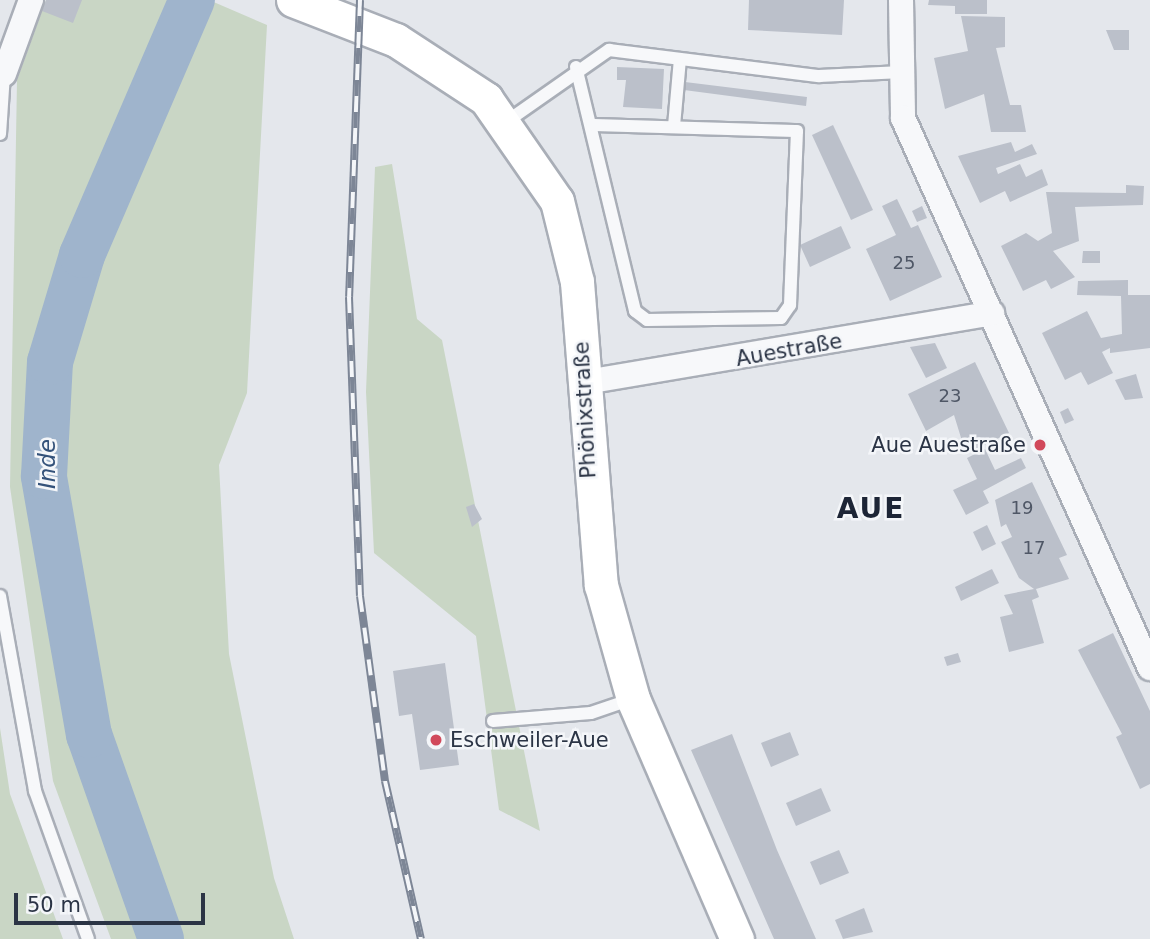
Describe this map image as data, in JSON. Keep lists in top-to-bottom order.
{
  "streets": {
    "main road": ["Phönixstraße"],
    "street": ["Auestraße"]
  },
  "crossings": [
    ["Auestraße", "Phönixstraße"]
  ],
  "districts": ["AUE"],
  "water": ["Inde"],
  "places": ["Aue Auestraße", "Eschweiler-Aue"],
  "house_numbers": [
    "25",
    "23",
    "19",
    "17"
  ],
  "scale_bar": "50 m"
}
